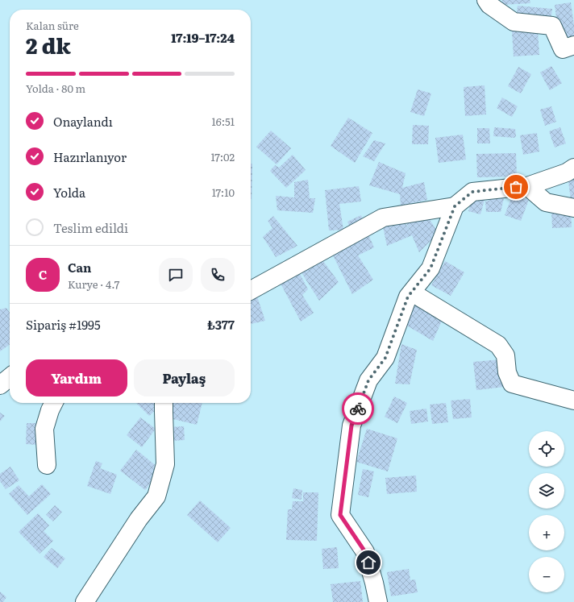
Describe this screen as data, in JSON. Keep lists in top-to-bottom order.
{
  "page": {
    "heading": ["2 dk", "Kalan süre", "17:19–17:24"],
    "panel": [
      "Can",
      "Kurye · 4.7",
      "Sipariş #1995",
      "₺377"
    ],
    "bar": "Yolda · 80 m",
    "list": [
      ["Onaylandı", "16:51"],
      ["Hazırlanıyor", "17:02"],
      ["Yolda", "17:10"],
      "Teslim edildi"
    ],
    "round": "C",
    "buttons": ["Yardım", "Paylaş"],
    "map_buttons": ["+", "−"]
  }
}
